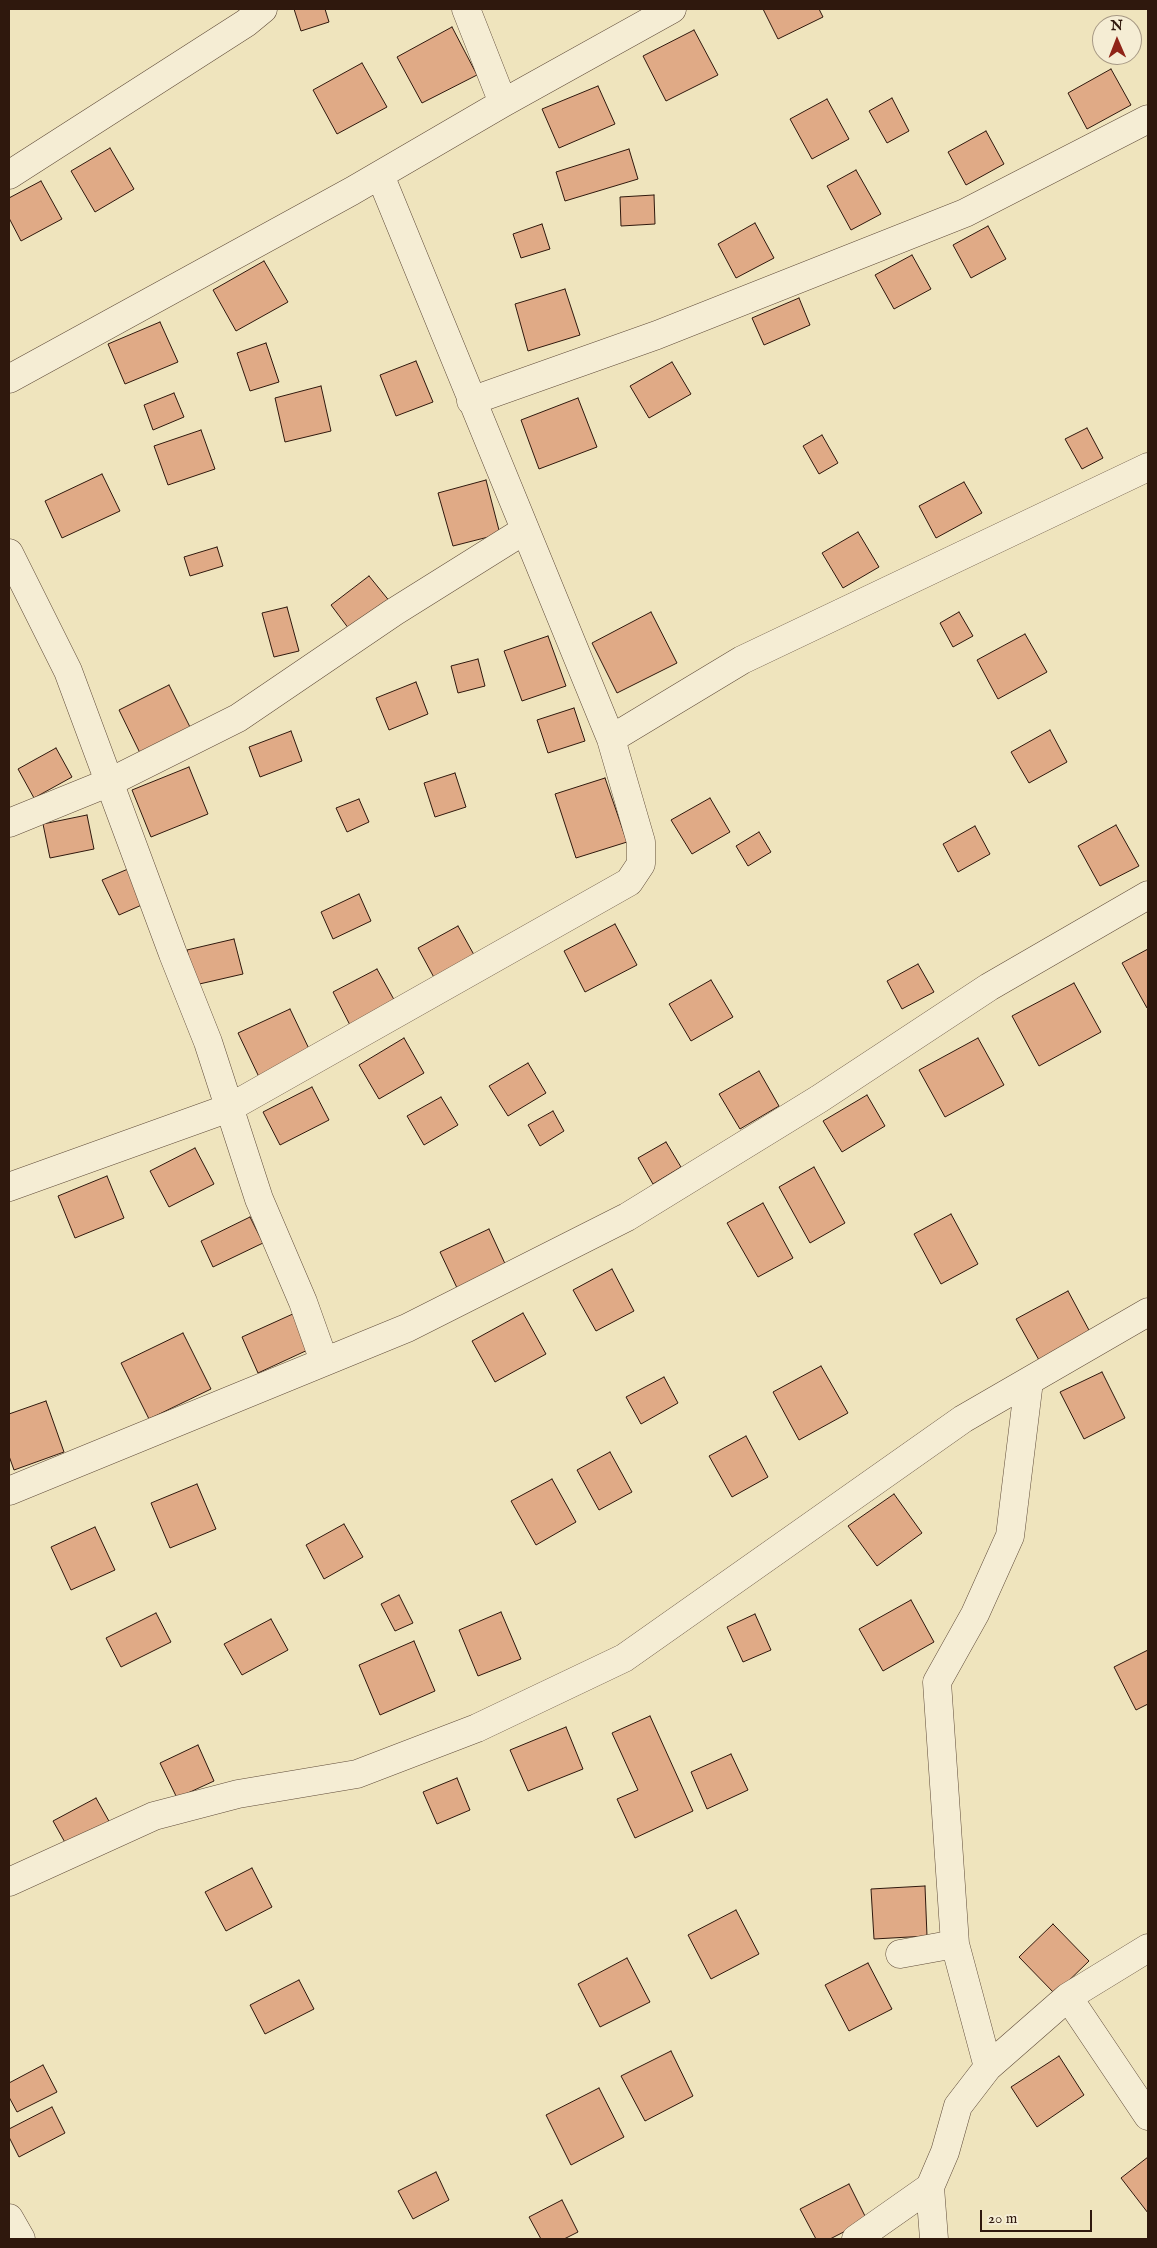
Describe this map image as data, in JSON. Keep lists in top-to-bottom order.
{
  "scale_bar": "20 m",
  "north": "top"
}
